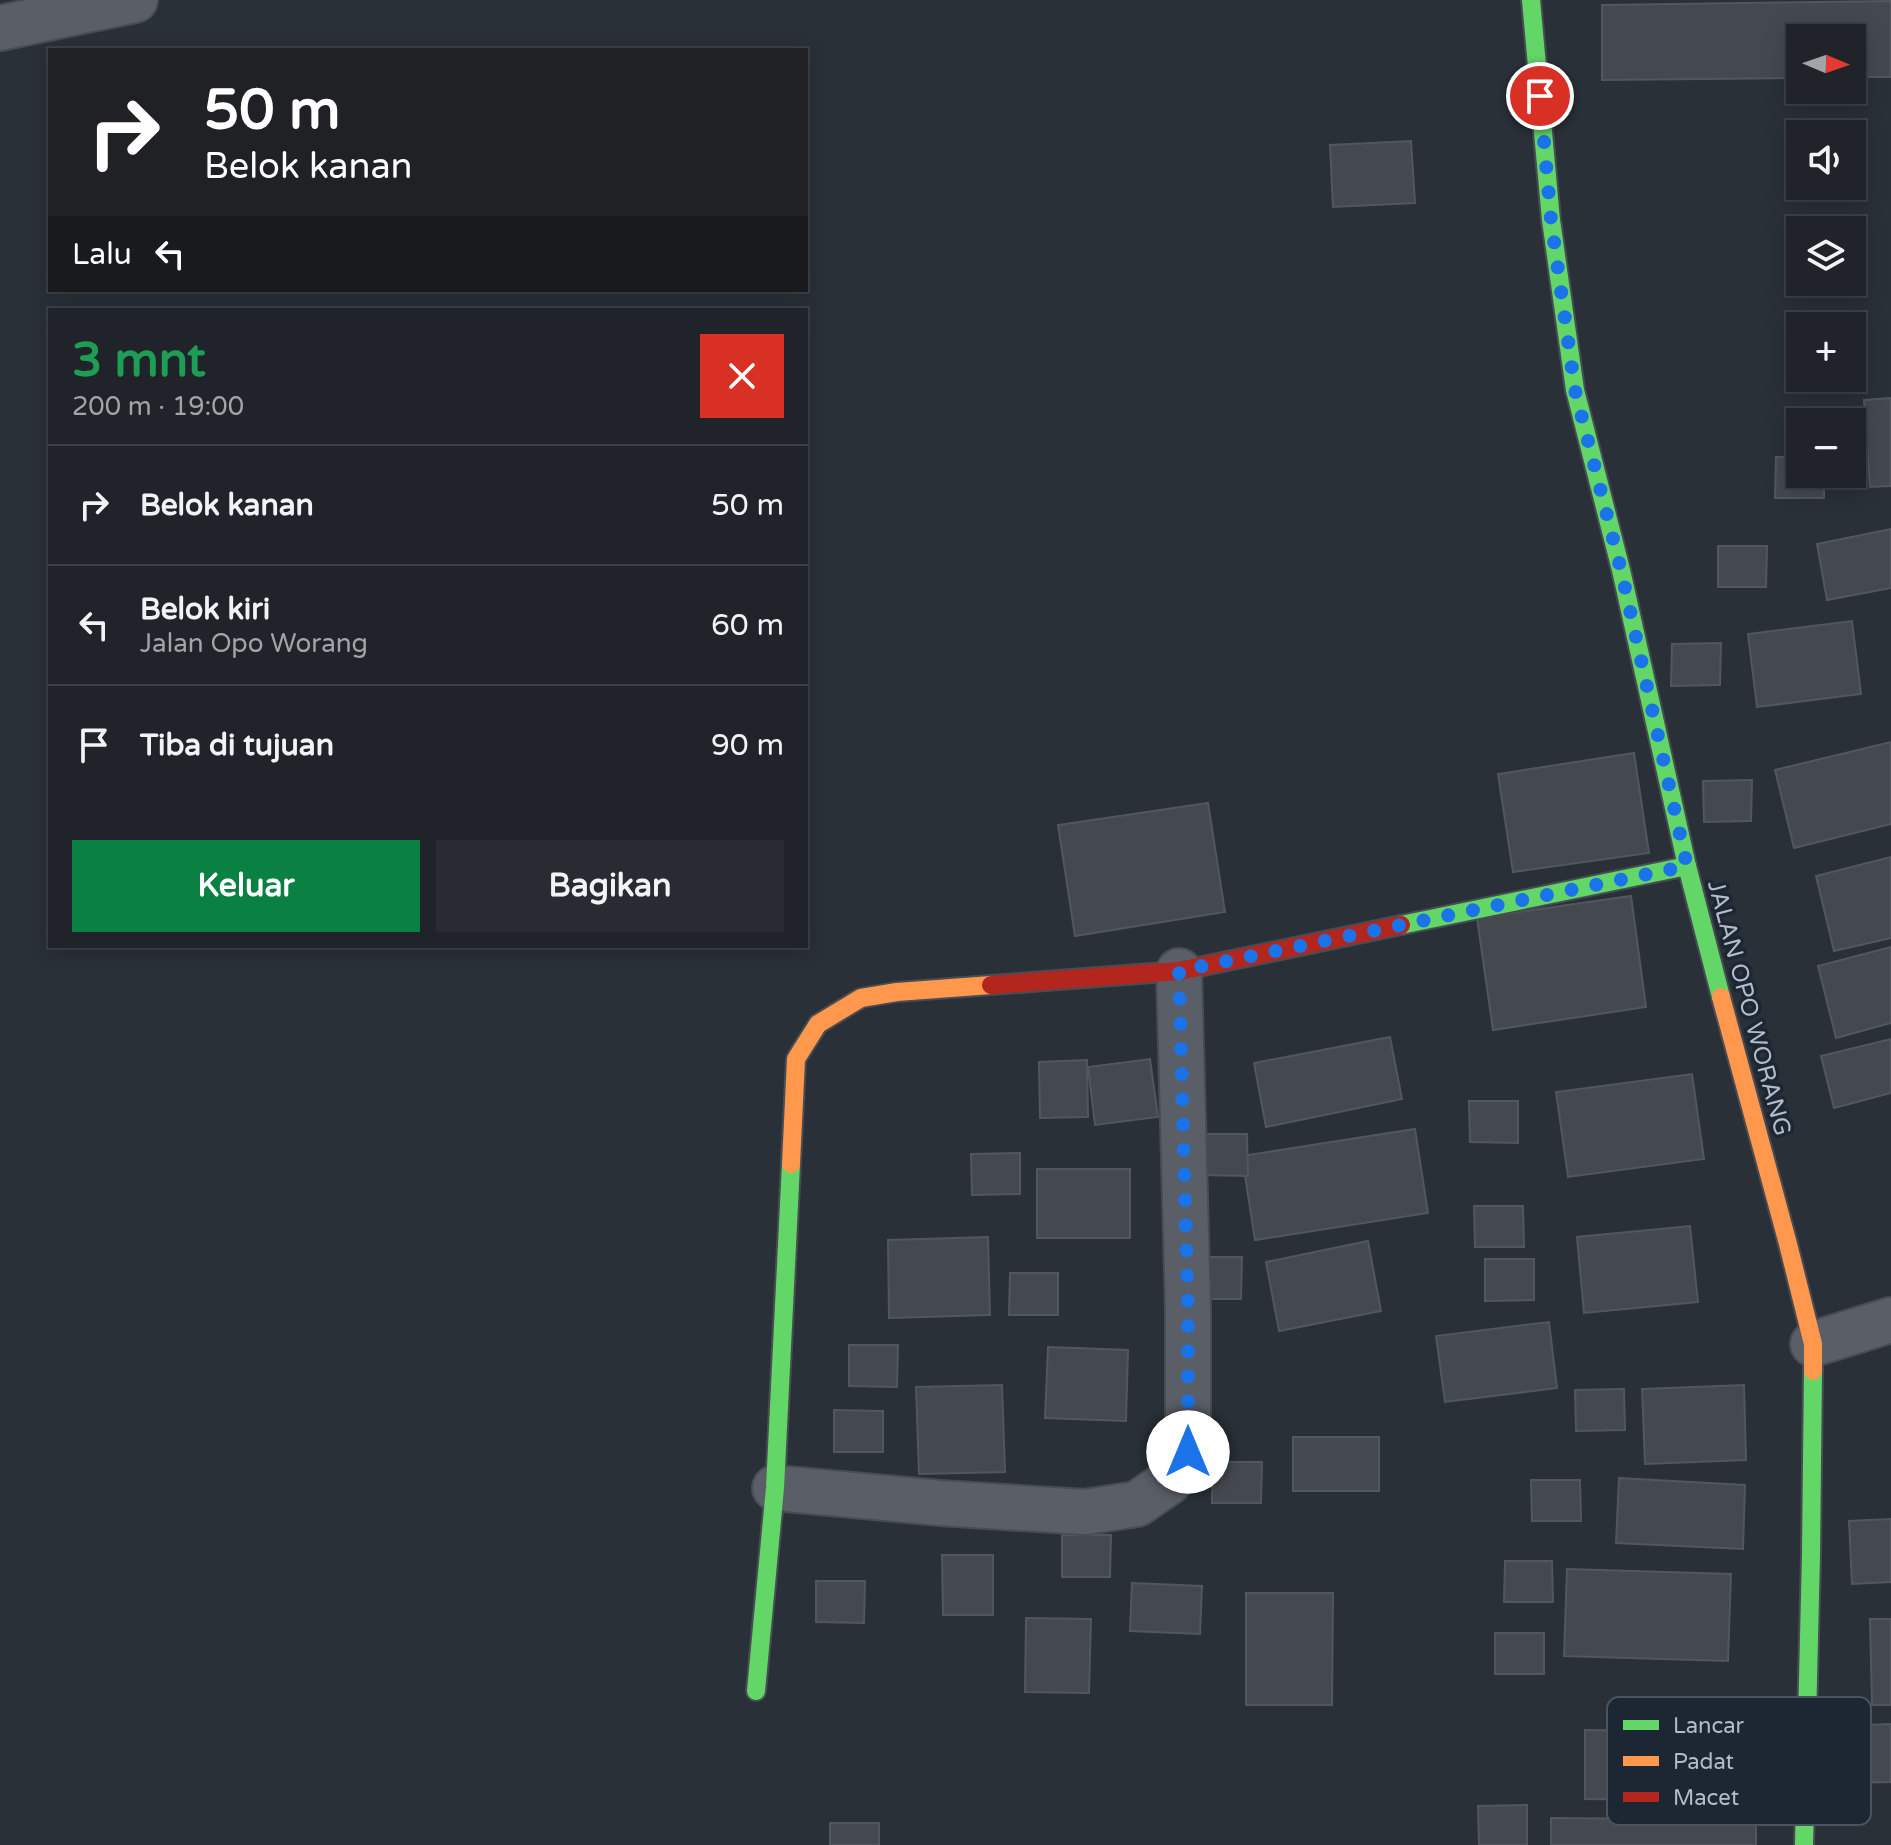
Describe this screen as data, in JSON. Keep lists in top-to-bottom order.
{
  "streets": {
    "street": ["JALAN OPO WORANG"]
  },
  "legend": ["Lancar", "Padat", "Macet"],
  "north": "right",
  "page": {
    "map_buttons": ["+", "−"],
    "turn": ["50 m", "Belok kanan"],
    "then": "Lalu",
    "heading": ["3 mnt", "200 m · 19:00"],
    "list": [
      {
        "name": "Belok kanan",
        "value": "50 m"
      },
      {
        "name": "Belok kiri",
        "note": "Jalan Opo Worang",
        "value": "60 m"
      },
      {
        "name": "Tiba di tujuan",
        "value": "90 m"
      }
    ],
    "buttons": ["Keluar", "Bagikan"]
  }
}
